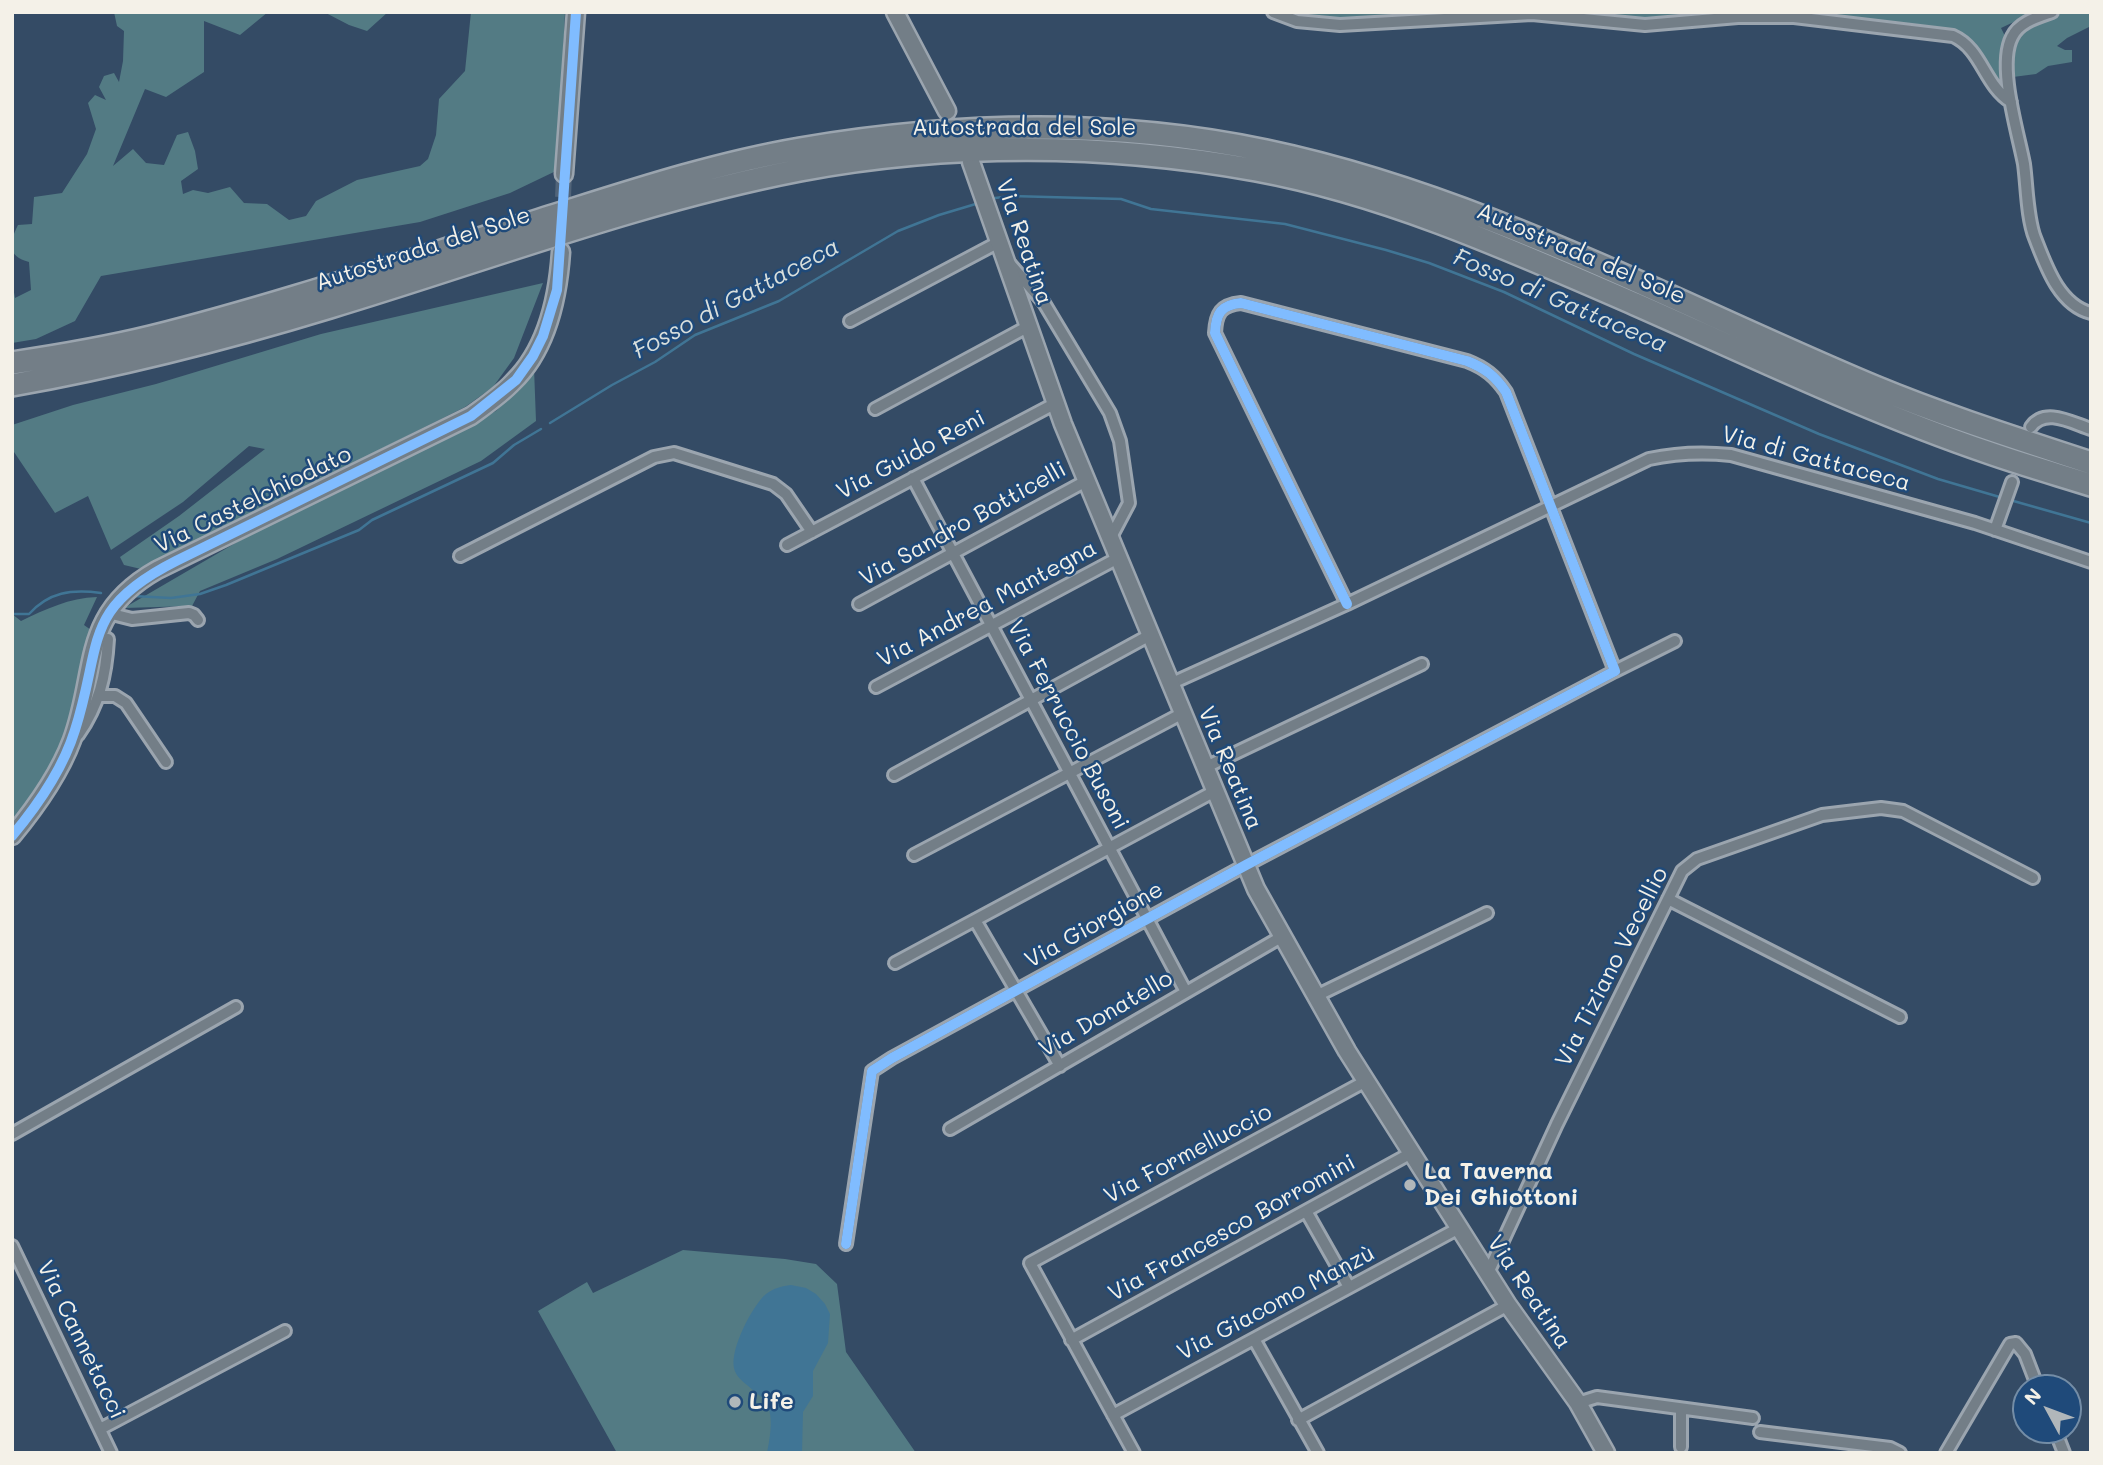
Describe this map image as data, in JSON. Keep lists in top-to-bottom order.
{
  "streets": {
    "highway": ["Autostrada del Sole"],
    "street": [
      "Via Reatina",
      "Via Guido Reni",
      "Via di Gattaceca",
      "Via Castelchiodato",
      "Via Sandro Botticelli",
      "Via Andrea Mantegna",
      "Via Ferruccio Busoni",
      "Via Giorgione",
      "Via Tiziano Vecellio",
      "Via Donatello",
      "Via Formelluccio",
      "Via Francesco Borromini",
      "Via Giacomo Manzù",
      "Via Cannetacci"
    ]
  },
  "crossings": [
    ["Via Reatina", "Via Guido Reni"],
    ["Via Reatina", "Via di Gattaceca"],
    ["Via Reatina", "Via Sandro Botticelli"],
    ["Via Reatina", "Via Andrea Mantegna"],
    ["Via Reatina", "Via Giorgione"],
    ["Via Reatina", "Via Tiziano Vecellio"],
    ["Via Reatina", "Via Donatello"],
    ["Via Reatina", "Via Formelluccio"],
    ["Via Reatina", "Via Francesco Borromini"],
    ["Via Reatina", "Via Giacomo Manzù"],
    ["Via Guido Reni", "Via Ferruccio Busoni"],
    ["Via Sandro Botticelli", "Via Ferruccio Busoni"],
    ["Via Andrea Mantegna", "Via Ferruccio Busoni"],
    ["Via Ferruccio Busoni", "Via Giorgione"],
    ["Via Ferruccio Busoni", "Via Donatello"],
    ["Via Formelluccio", "Via Francesco Borromini"]
  ],
  "water": ["Fosso di Gattaceca"],
  "places": ["La Taverna Dei Ghiottoni", "Life"],
  "north": "top left"
}
